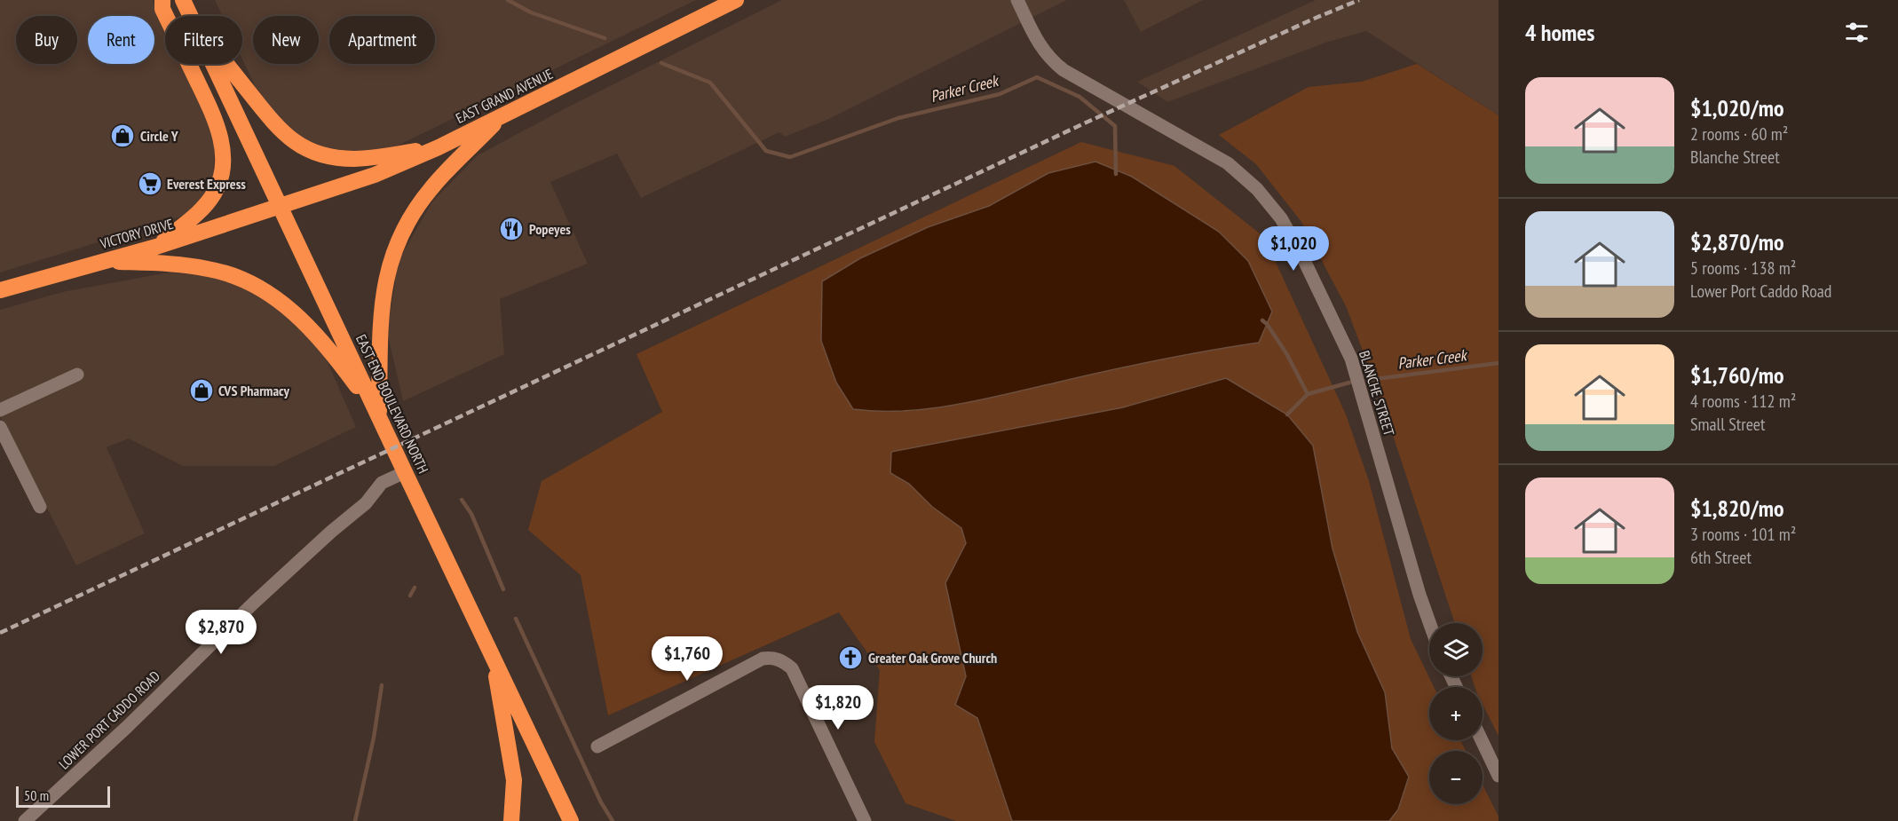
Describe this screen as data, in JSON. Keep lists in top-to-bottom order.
{
  "streets": {
    "highway": ["EAST GRAND AVENUE", "VICTORY DRIVE", "EAST END BOULEVARD NORTH"],
    "street": ["BLANCHE STREET", "LOWER PORT CADDO ROAD"]
  },
  "crossings": [
    ["EAST GRAND AVENUE", "VICTORY DRIVE"],
    ["EAST GRAND AVENUE", "EAST END BOULEVARD NORTH"],
    ["VICTORY DRIVE", "EAST END BOULEVARD NORTH"],
    ["EAST END BOULEVARD NORTH", "LOWER PORT CADDO ROAD"]
  ],
  "water": ["Parker Creek"],
  "places": {
    "shop": ["Circle Y", "CVS Pharmacy"],
    "supermarket": ["Everest Express"],
    "restaurant": ["Popeyes"],
    "church": ["Greater Oak Grove Church"]
  },
  "scale_bar": "50 m",
  "page": {
    "heading": "4 homes",
    "chip": [
      "Buy",
      "Rent",
      "Filters",
      "New",
      "Apartment"
    ],
    "list": [
      {
        "name": "$1,020/mo",
        "note": "2 rooms · 60 m² · Blanche Street"
      },
      {
        "name": "$2,870/mo",
        "note": "5 rooms · 138 m² · Lower Port Caddo Road"
      },
      {
        "name": "$1,760/mo",
        "note": "4 rooms · 112 m² · Small Street"
      },
      {
        "name": "$1,820/mo",
        "note": "3 rooms · 101 m² · 6th Street"
      }
    ],
    "price": [
      "$1,020",
      "$2,870",
      "$1,760",
      "$1,820"
    ],
    "map_buttons": ["+", "−"],
    "scale": "50 m"
  }
}
